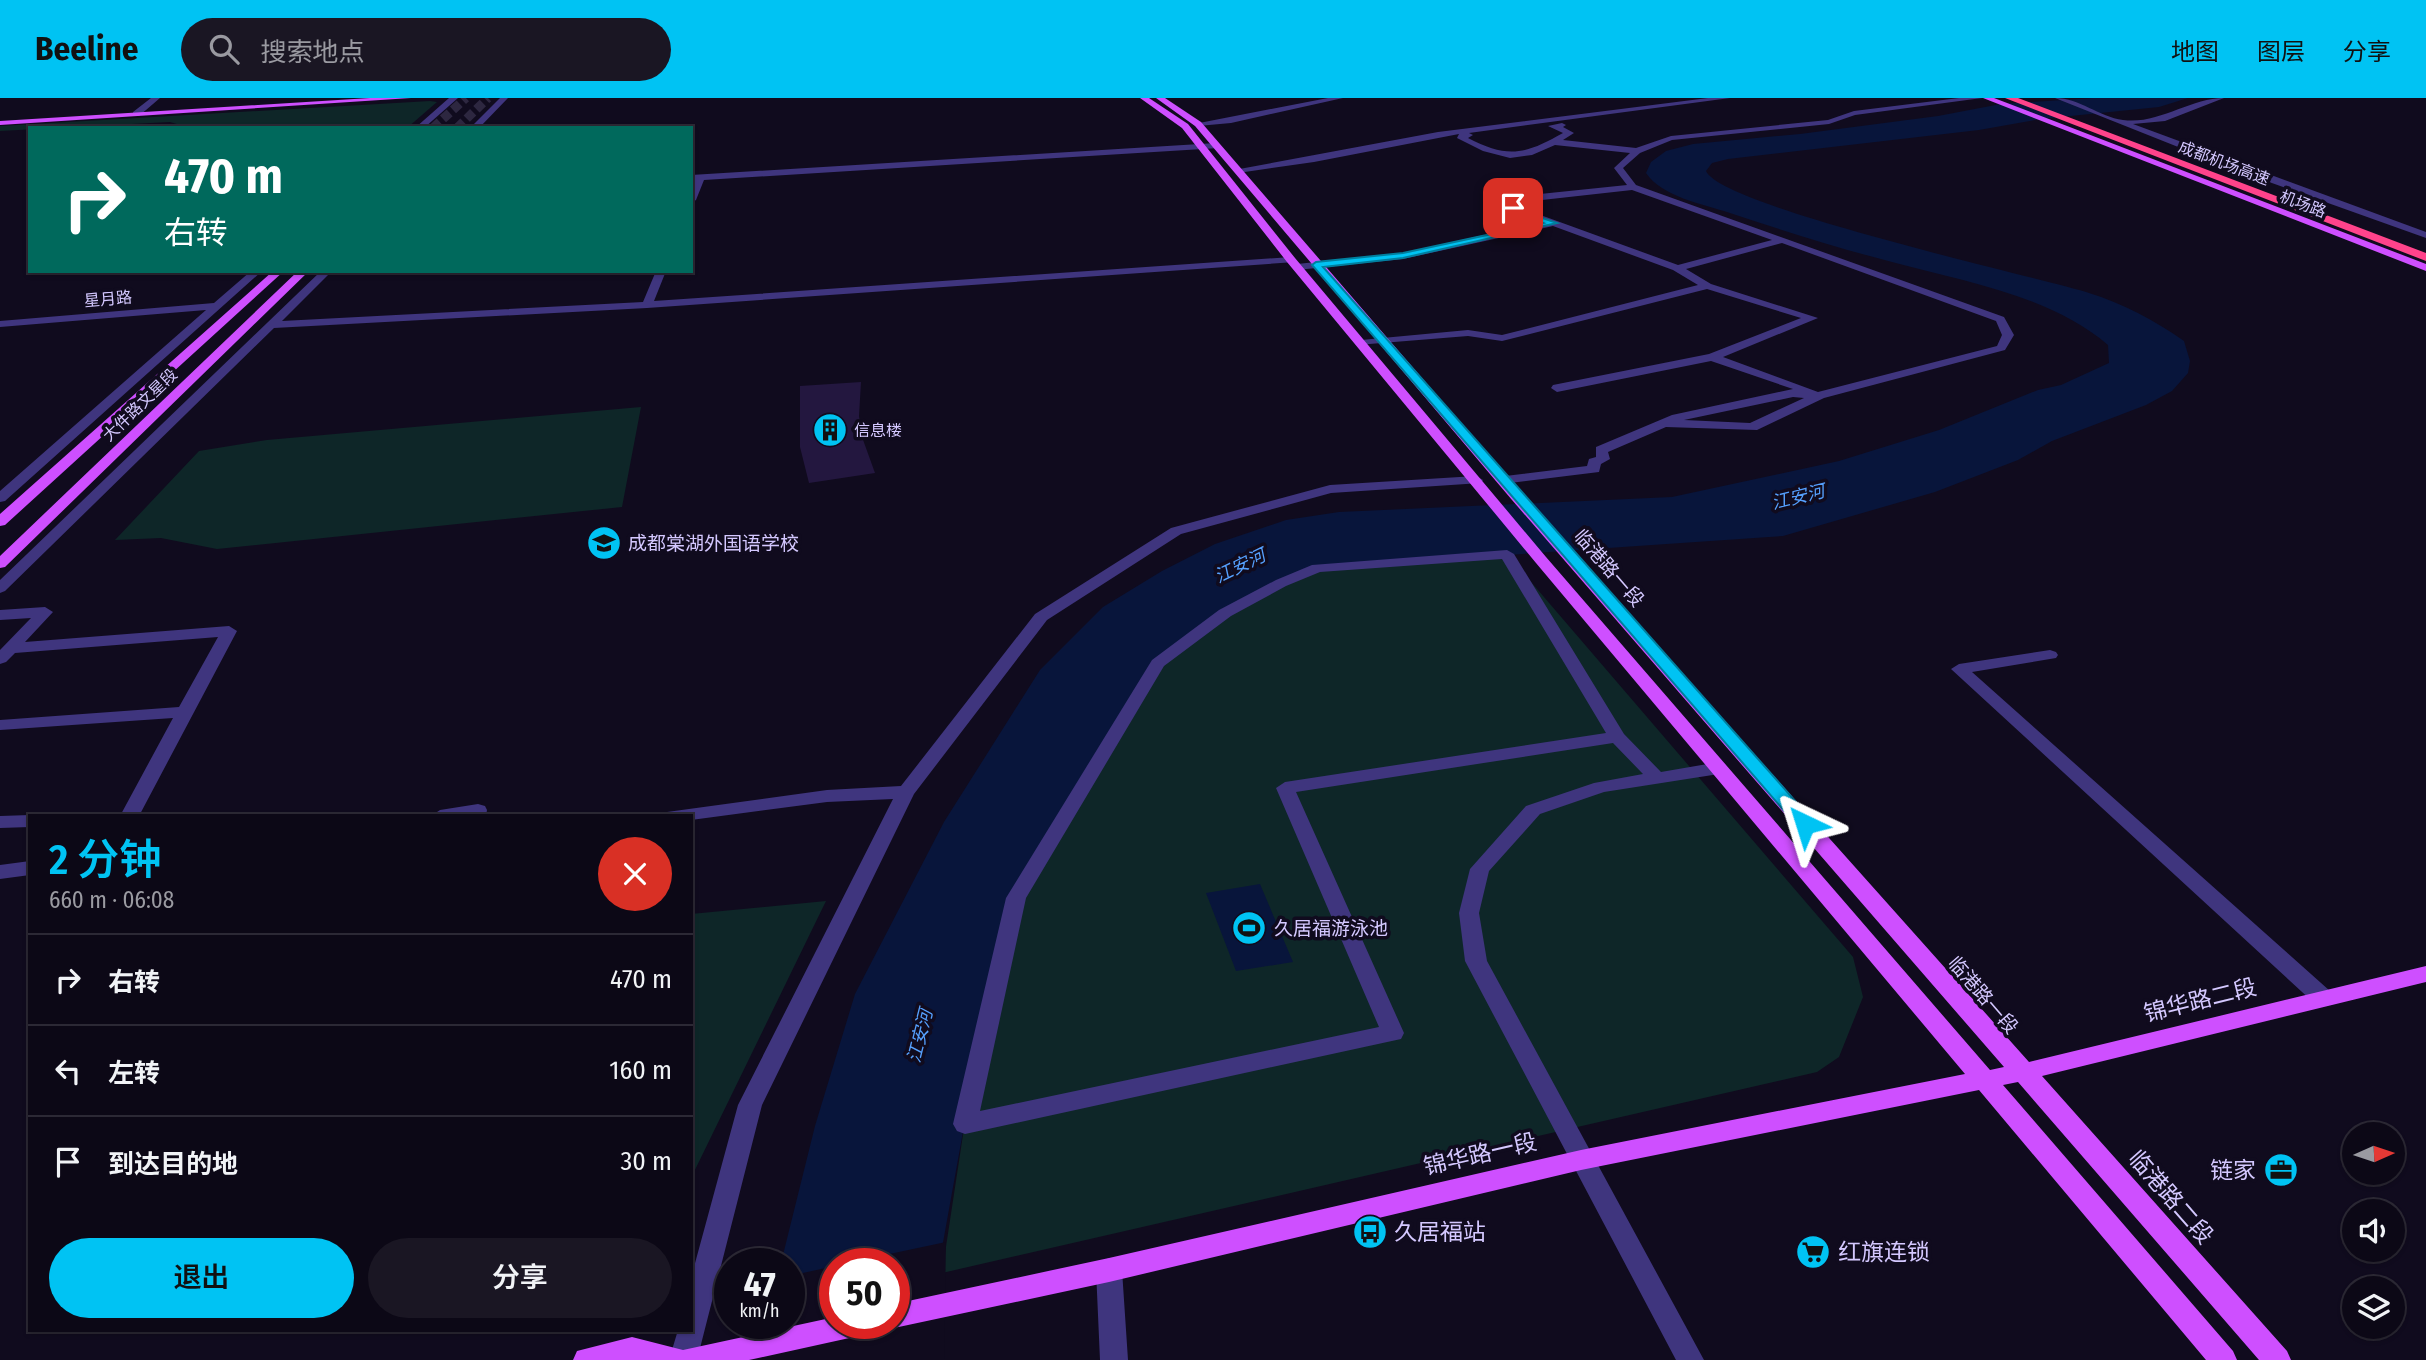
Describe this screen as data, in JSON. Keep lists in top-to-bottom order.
{
  "streets": {
    "highway": ["成都机场高速"],
    "main road": [
      "机场路",
      "大件路文星段",
      "临港路一段",
      "锦华路二段",
      "锦华路一段",
      "临港路二段"
    ],
    "street": ["星月路"]
  },
  "crossings": [
    ["临港路一段", "锦华路二段"],
    ["临港路一段", "临港路二段"],
    ["锦华路二段", "锦华路一段"],
    ["锦华路二段", "临港路二段"]
  ],
  "water": ["江安河"],
  "places": {
    "building": ["信息楼"],
    "school or university": ["成都棠湖外国语学校"],
    "sports": ["久居福游泳池"],
    "office": ["链家"],
    "bus stop": ["久居福站"],
    "supermarket": ["红旗连锁"]
  },
  "north": "right",
  "page": {
    "header": "Beeline",
    "search": "搜索地点",
    "nav": ["地图", "图层", "分享"],
    "turn": ["470 m", "右转"],
    "heading": ["2 分钟", "660 m · 06:08"],
    "list": [
      {
        "name": "右转",
        "value": "470 m"
      },
      {
        "name": "左转",
        "value": "160 m"
      },
      {
        "name": "到达目的地",
        "value": "30 m"
      }
    ],
    "buttons": ["退出", "分享"],
    "speed": "47 km/h",
    "limit": "50"
  }
}
